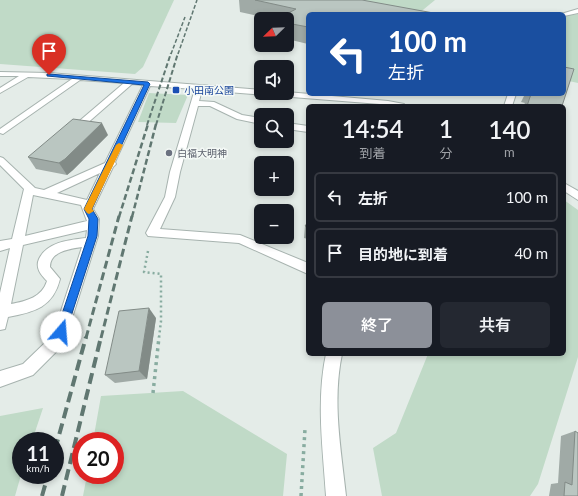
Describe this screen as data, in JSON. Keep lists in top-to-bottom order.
{
  "places": {
    "transit": ["小田南公園"],
    "other": ["白福大明神"]
  },
  "north": "bottom left",
  "page": {
    "map_buttons": ["+", "−"],
    "turn": ["100 m", "左折"],
    "eta": [
      "14:54",
      "到着",
      "1",
      "分",
      "140",
      "m"
    ],
    "list": [
      {
        "name": "左折",
        "value": "100 m"
      },
      {
        "name": "目的地に到着",
        "value": "40 m"
      }
    ],
    "buttons": ["終了", "共有"],
    "speed": "11 km/h",
    "limit": "20"
  }
}
